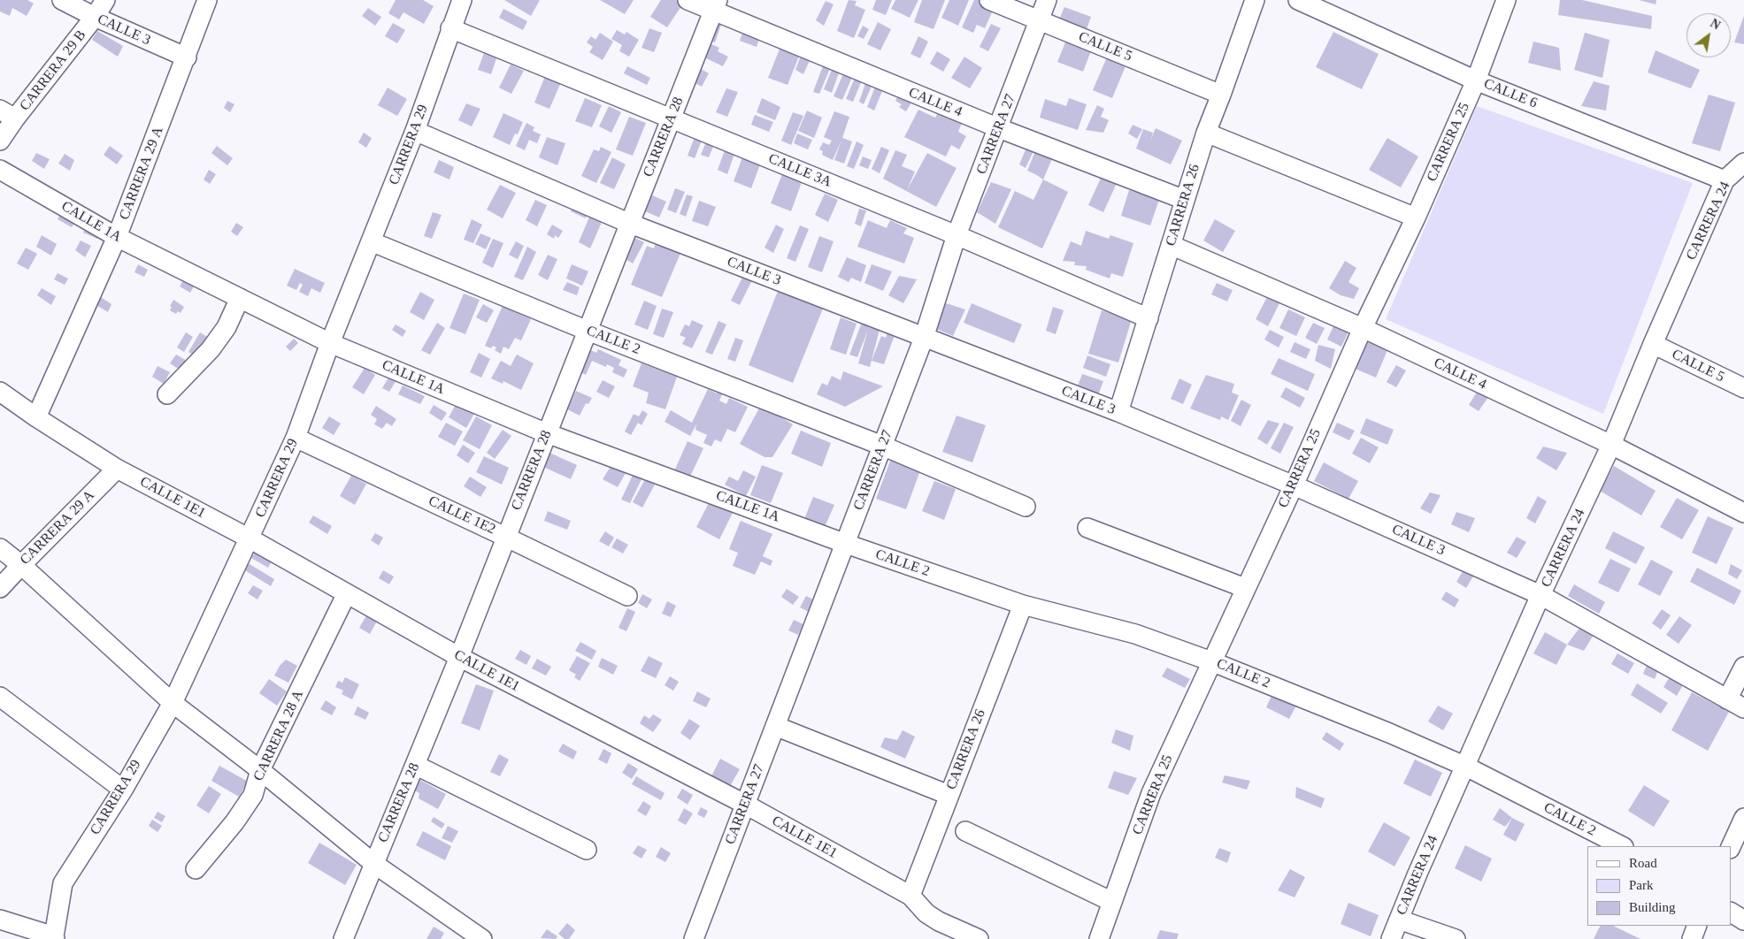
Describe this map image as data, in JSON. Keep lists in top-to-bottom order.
{
  "streets": {
    "street": [
      "CALLE 3",
      "CALLE 5",
      "CARRERA 29 B",
      "CALLE 6",
      "CALLE 4",
      "CARRERA 27",
      "CARRERA 28",
      "CARRERA 25",
      "CARRERA 29",
      "CALLE 3A",
      "CARRERA 29 A",
      "CARRERA 26",
      "CARRERA 24",
      "CALLE 1A",
      "CALLE 2",
      "CALLE 1E1",
      "CALLE 1E2",
      "CARRERA 28 A"
    ]
  },
  "crossings": [
    ["CALLE 3", "CARRERA 29 B"],
    ["CALLE 3", "CARRERA 27"],
    ["CALLE 3", "CARRERA 28"],
    ["CALLE 3", "CARRERA 25"],
    ["CALLE 3", "CARRERA 29"],
    ["CALLE 3", "CARRERA 29 A"],
    ["CALLE 3", "CARRERA 26"],
    ["CALLE 3", "CARRERA 24"],
    ["CALLE 5", "CARRERA 27"],
    ["CALLE 5", "CARRERA 26"],
    ["CALLE 5", "CARRERA 24"],
    ["CALLE 6", "CARRERA 25"],
    ["CALLE 6", "CARRERA 24"],
    ["CALLE 4", "CARRERA 27"],
    ["CALLE 4", "CARRERA 28"],
    ["CALLE 4", "CARRERA 25"],
    ["CALLE 4", "CARRERA 26"],
    ["CALLE 4", "CARRERA 24"],
    ["CARRERA 27", "CALLE 3A"],
    ["CARRERA 27", "CALLE 1A"],
    ["CARRERA 27", "CALLE 2"],
    ["CARRERA 27", "CALLE 1E1"],
    ["CARRERA 28", "CALLE 3A"],
    ["CARRERA 28", "CALLE 1A"],
    ["CARRERA 28", "CALLE 2"],
    ["CARRERA 28", "CALLE 1E1"],
    ["CARRERA 28", "CALLE 1E2"],
    ["CARRERA 25", "CALLE 2"],
    ["CARRERA 29", "CALLE 3A"],
    ["CARRERA 29", "CALLE 1A"],
    ["CARRERA 29", "CALLE 2"],
    ["CARRERA 29", "CALLE 1E1"],
    ["CARRERA 29", "CALLE 1E2"],
    ["CALLE 3A", "CARRERA 26"],
    ["CARRERA 29 A", "CALLE 1A"],
    ["CARRERA 29 A", "CALLE 1E1"],
    ["CARRERA 26", "CALLE 2"],
    ["CARRERA 26", "CALLE 1E1"],
    ["CARRERA 24", "CALLE 2"],
    ["CALLE 1A", "CALLE 2"],
    ["CALLE 1E1", "CARRERA 28 A"]
  ],
  "legend": ["Road", "Park", "Building"],
  "north": "top right"
}
